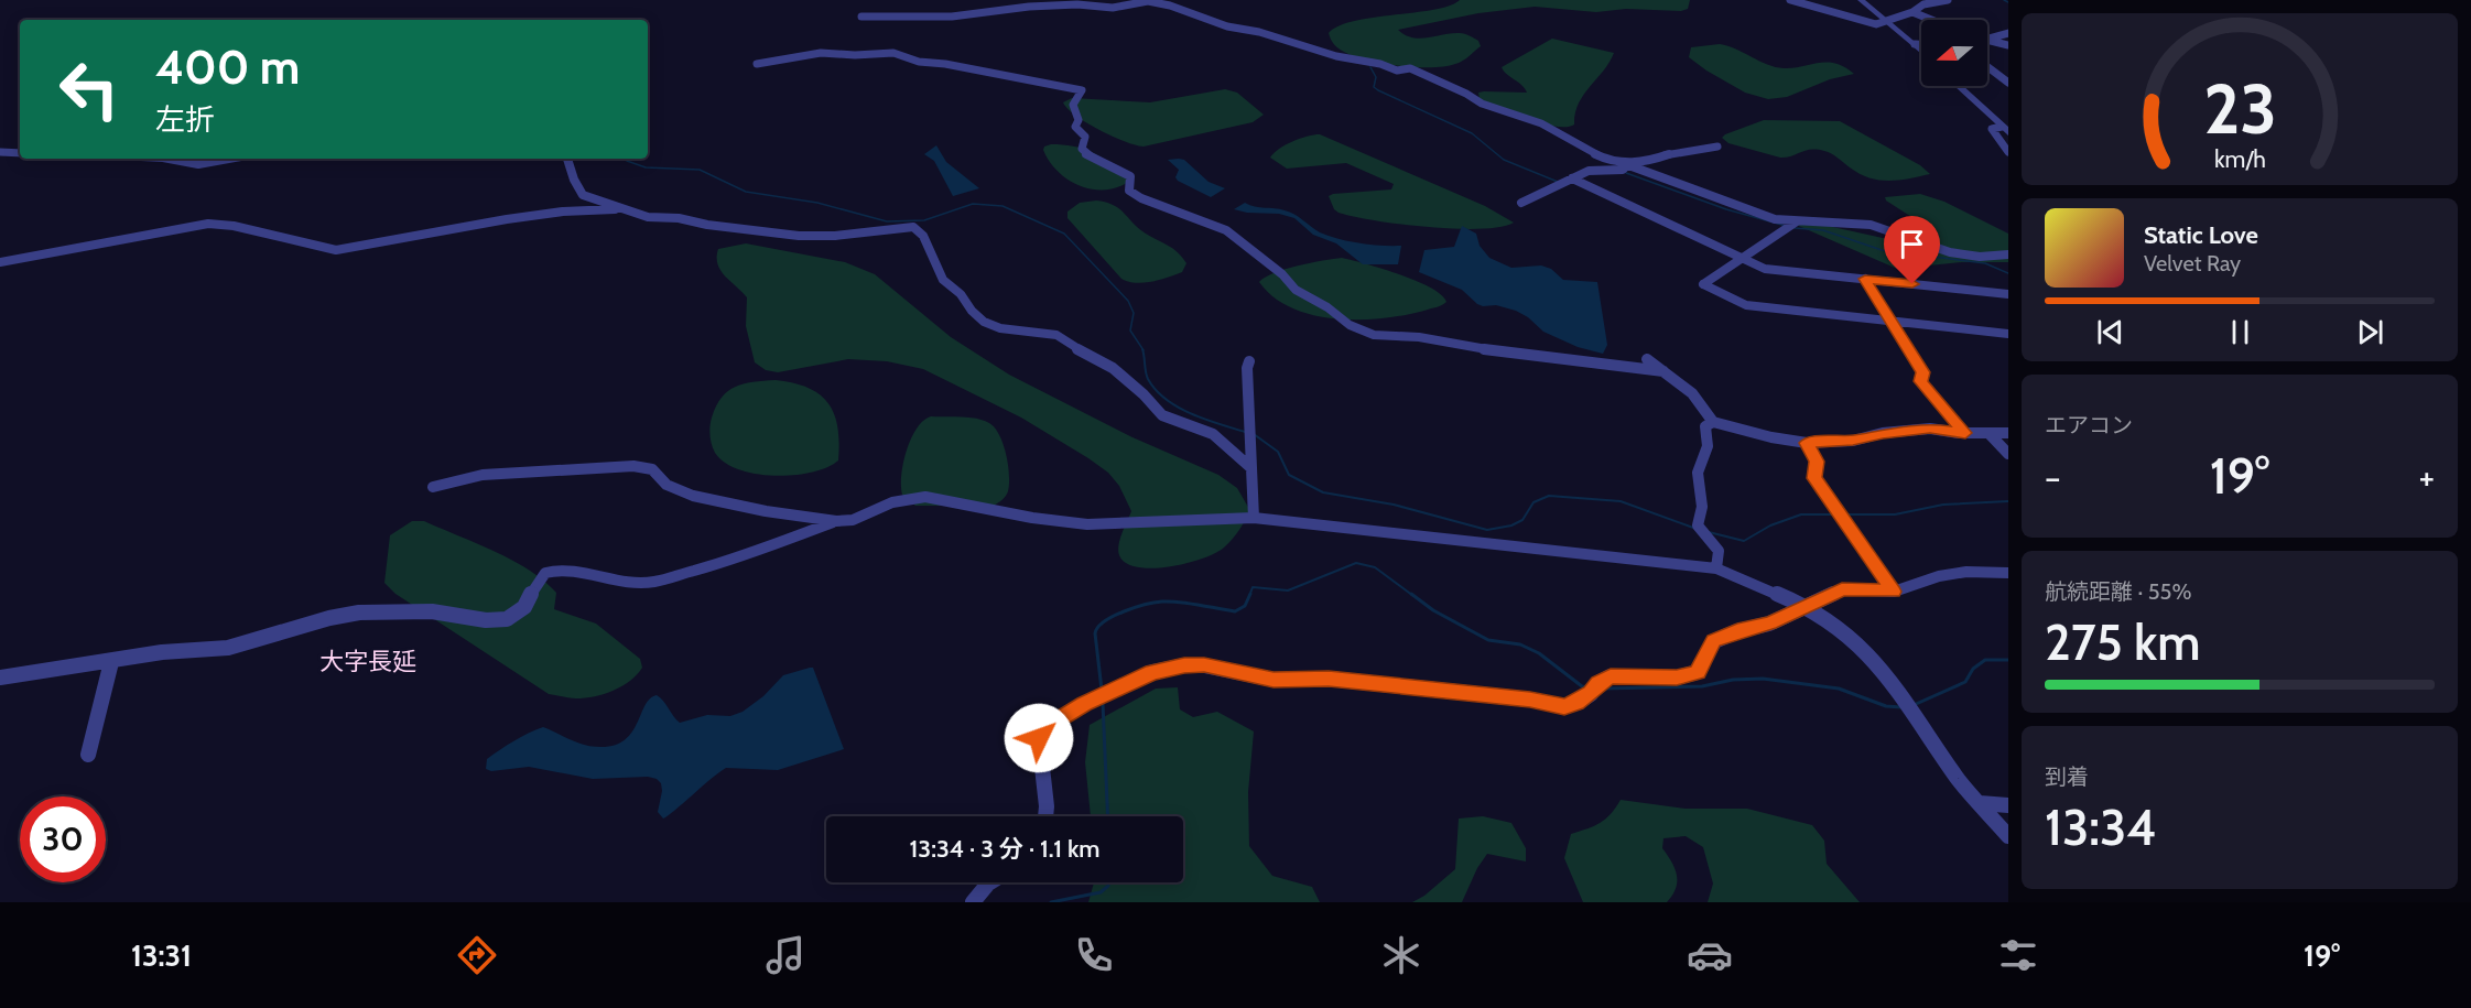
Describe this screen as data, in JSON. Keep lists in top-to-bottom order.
{
  "districts": ["大字長延"],
  "north": "left",
  "page": {
    "turn": ["400 m", "左折"],
    "song": ["Static Love", "Velvet Ray"],
    "tile": [
      "エアコン",
      ["航続距離 · 55%", "275 km"],
      ["到着", "13:34"]
    ],
    "heat": ["−", "19°", "+"],
    "limit": "30",
    "trip": "13:34 · 3 分 · 1.1 km",
    "tabs": ["13:31", "19°"],
    "gauge": ["23", "km/h"]
  }
}
